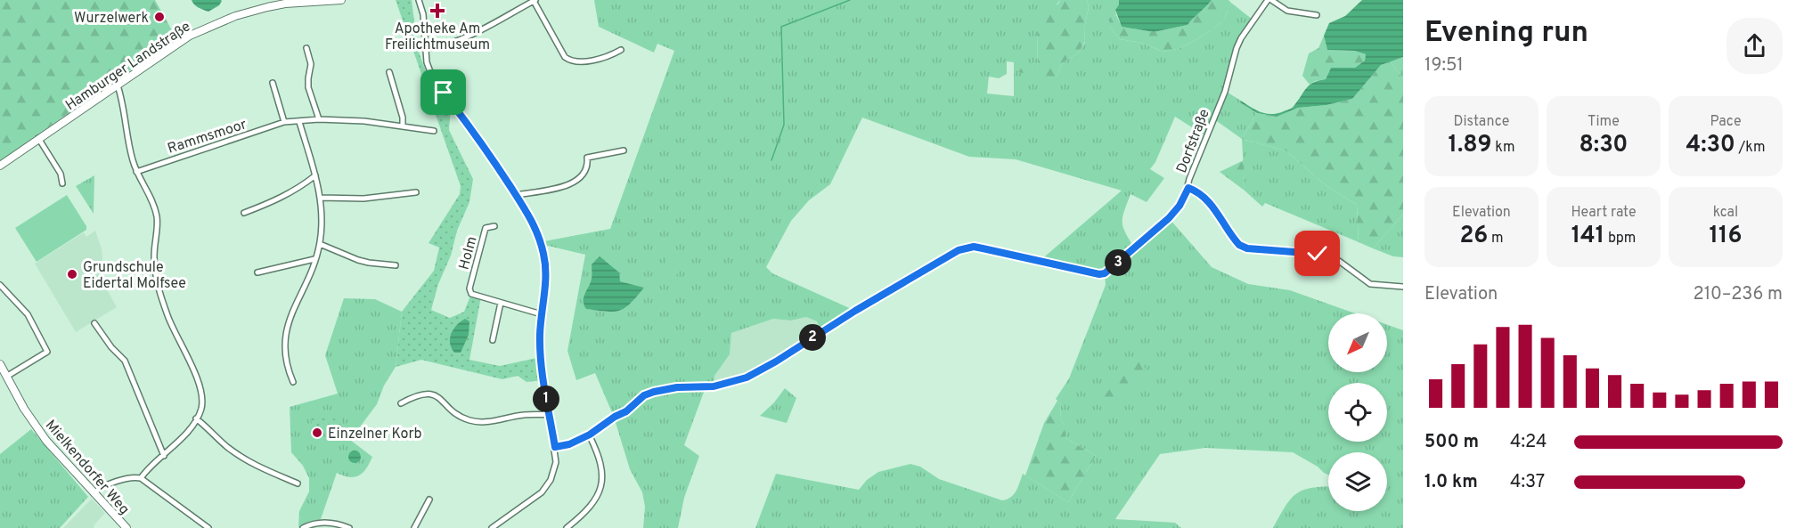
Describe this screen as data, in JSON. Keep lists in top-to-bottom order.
{
  "streets": {
    "main road": ["Hamburger Landstraße", "Mielkendorfer Weg"],
    "street": ["Rammsmoor", "Dorfstraße", "Holm"]
  },
  "places": {
    "health": ["Apotheke Am Freilichtmuseum"],
    "other": ["Wurzelwerk", "Grundschule Eidertal Molfsee", "Einzelner Korb"]
  },
  "north": "bottom left",
  "page": {
    "heading": ["Evening run", "19:51"],
    "stats": [
      ["Distance", "1.89 km"],
      ["Time", "8:30"],
      ["Pace", "4:30 /km"],
      ["Elevation", "26 m"],
      ["Heart rate", "141 bpm"],
      ["kcal", "116"]
    ],
    "pins": ["3", "2", "1"],
    "chart": ["Elevation", "210–236 m"],
    "list": [
      {
        "name": "500 m",
        "note": "4:24"
      },
      {
        "name": "1.0 km",
        "note": "4:37"
      }
    ]
  }
}
